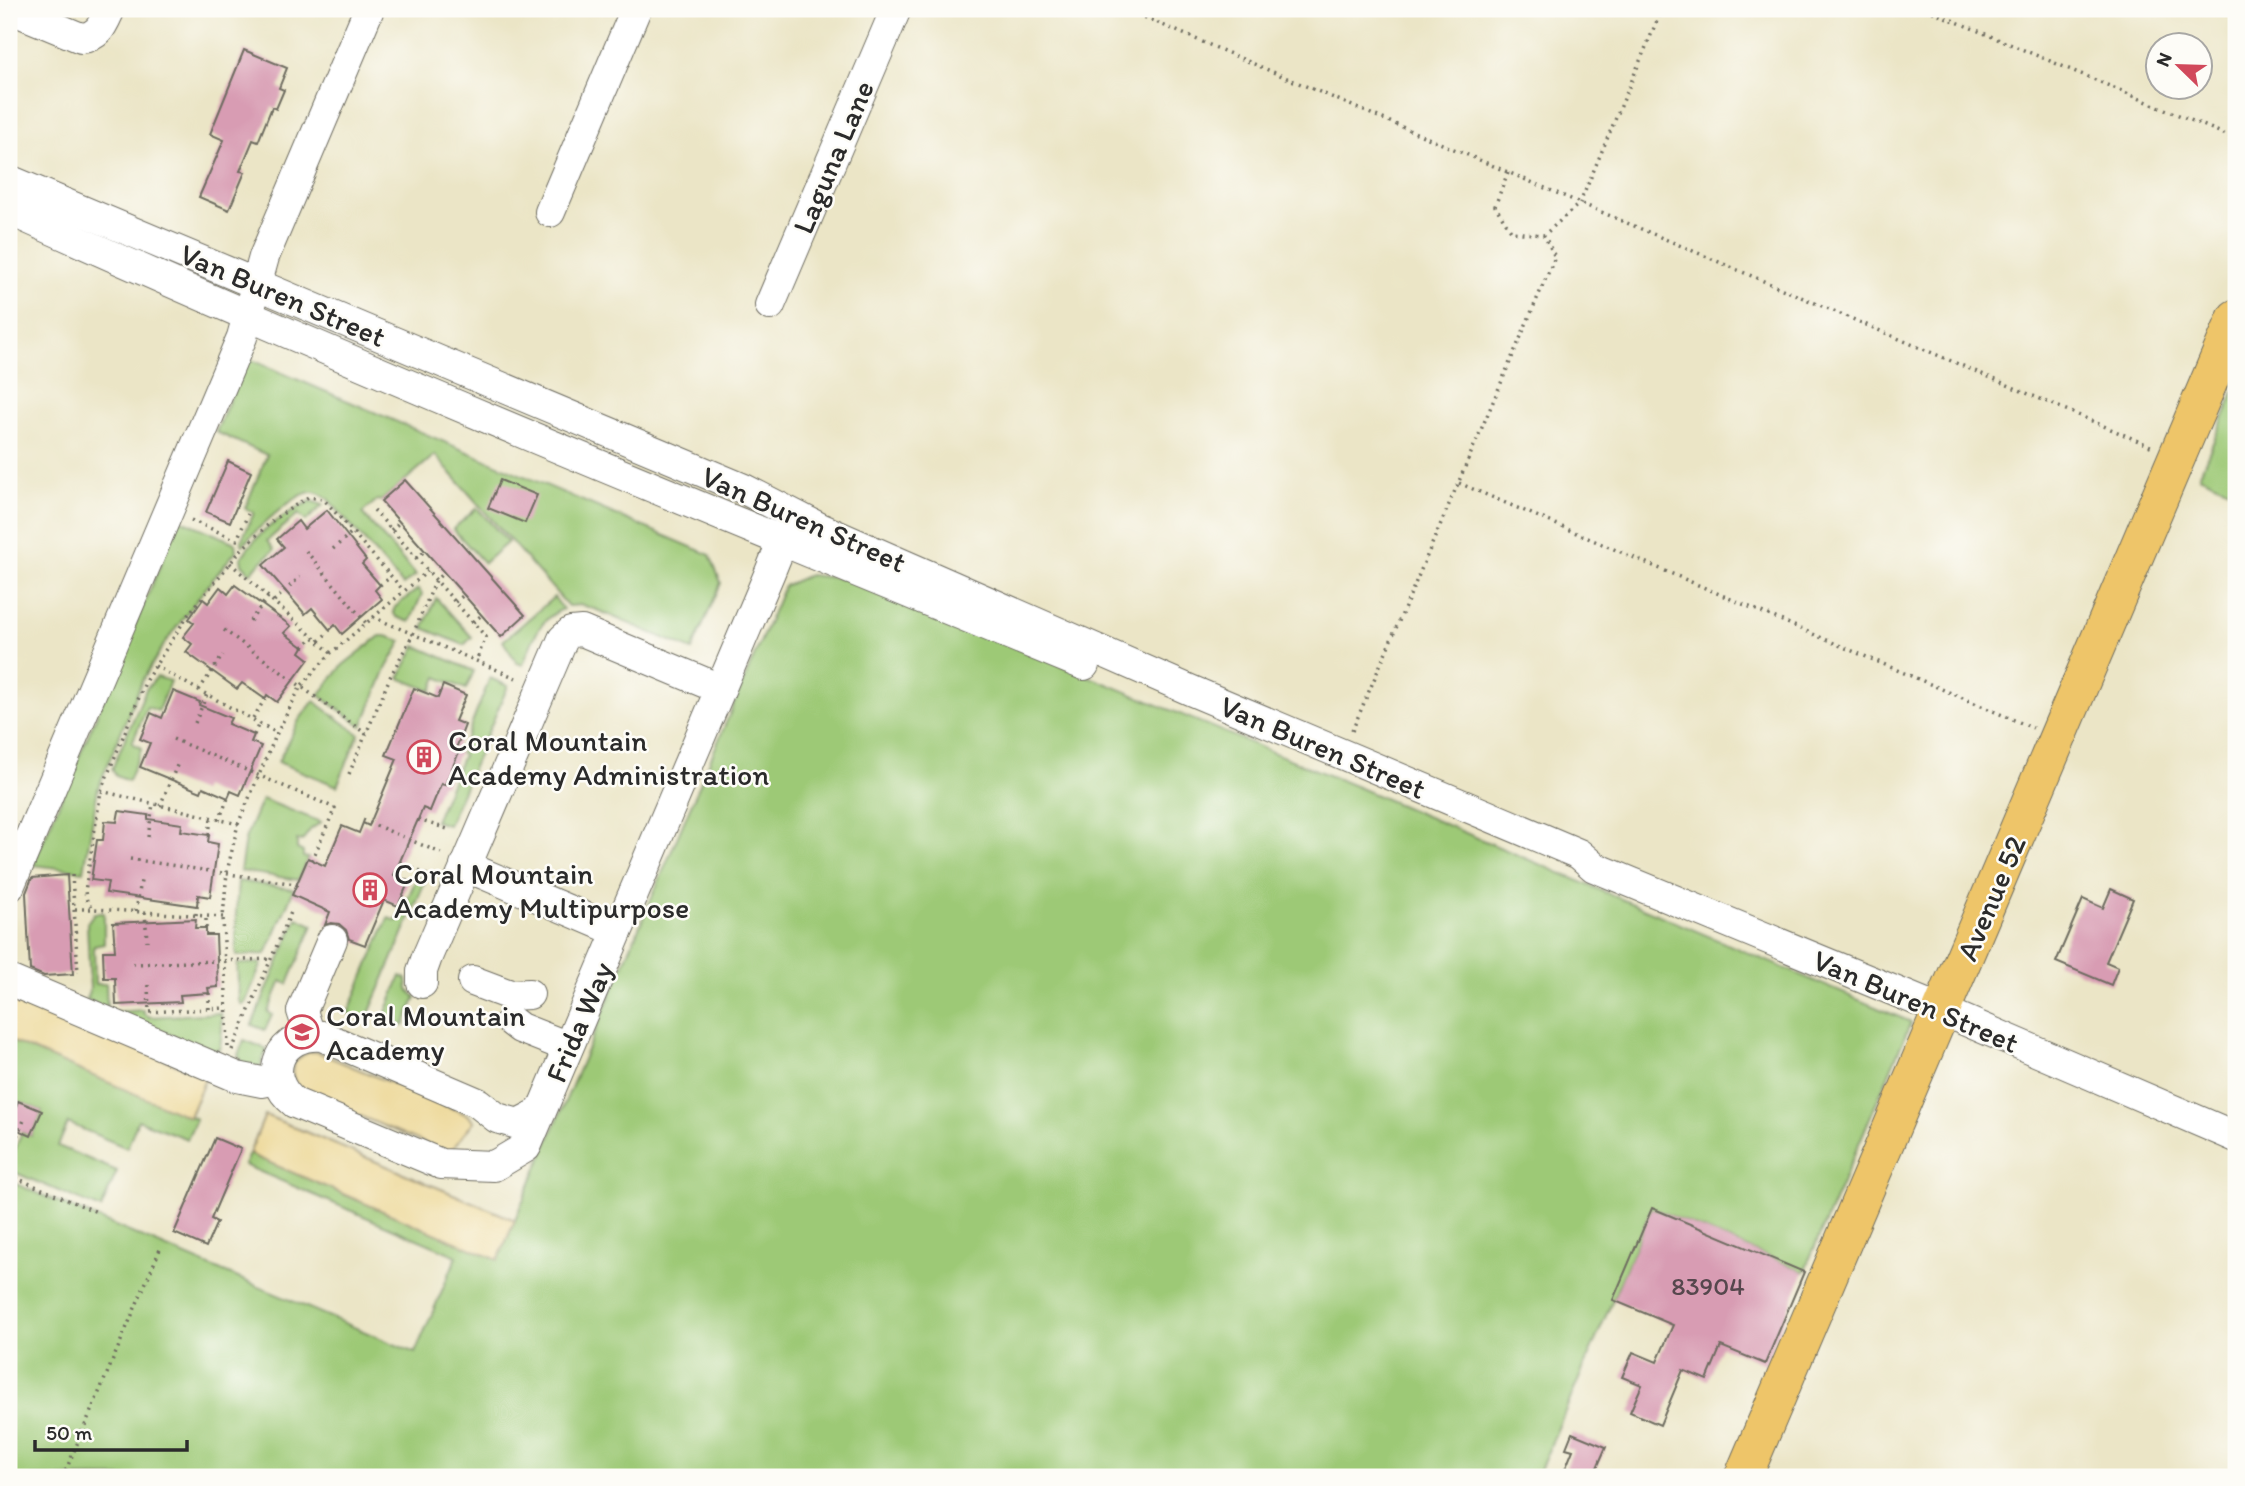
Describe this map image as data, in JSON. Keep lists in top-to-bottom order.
{
  "streets": {
    "main road": ["Avenue 52"],
    "street": ["Laguna Lane", "Van Buren Street", "Frida Way"]
  },
  "crossings": [
    ["Van Buren Street", "Avenue 52"],
    ["Van Buren Street", "Frida Way"]
  ],
  "places": {
    "building": ["Coral Mountain Academy Administration", "Coral Mountain Academy Multipurpose"],
    "school or university": ["Coral Mountain Academy"]
  },
  "house_numbers": ["83904"],
  "scale_bar": "50 m",
  "north": "top left"
}
